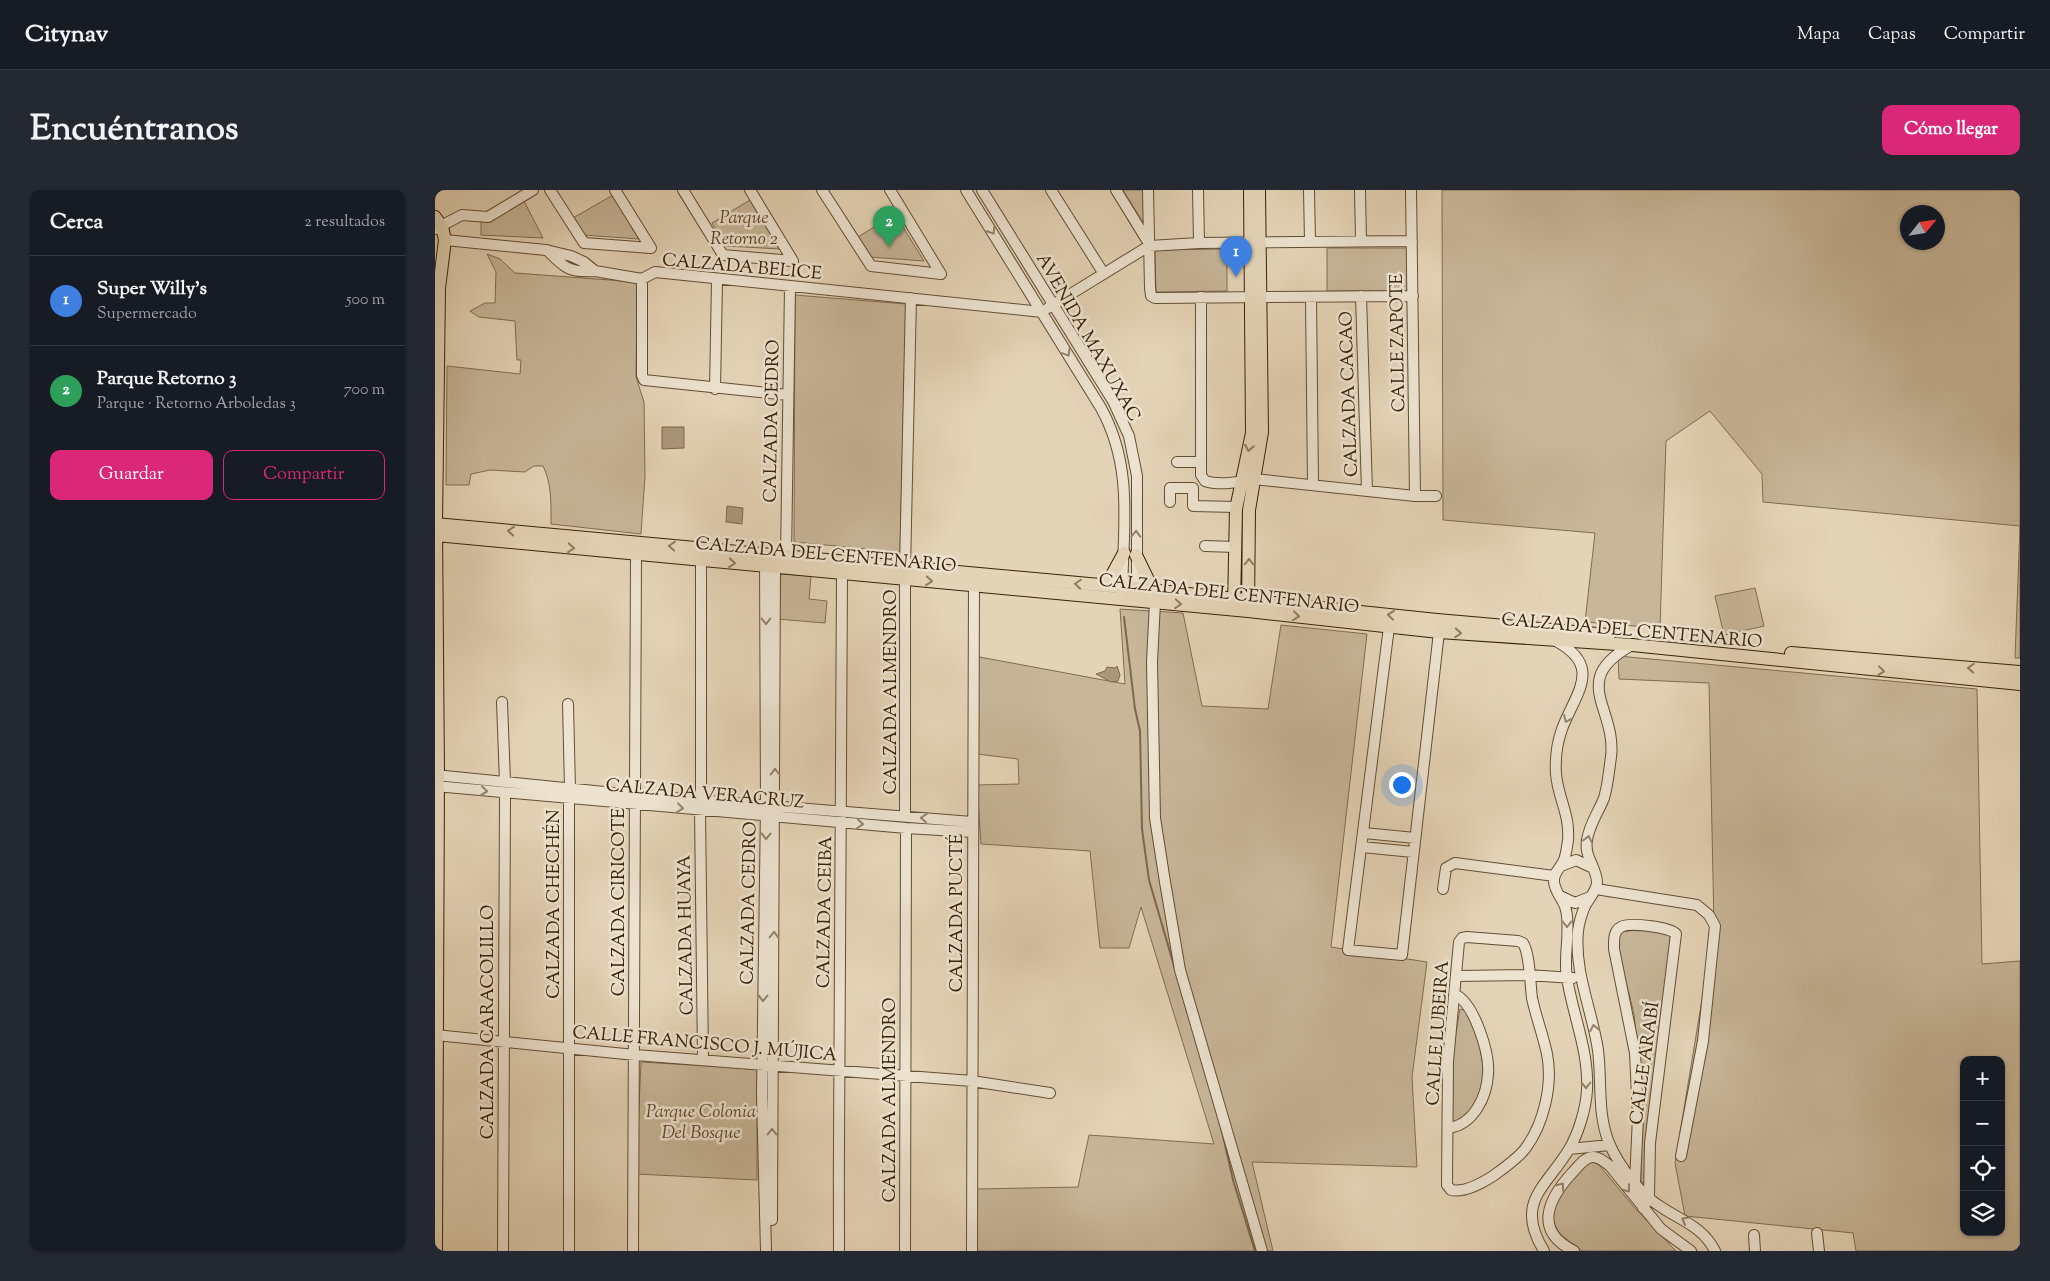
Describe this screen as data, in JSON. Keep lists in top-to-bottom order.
{
  "streets": {
    "main road": ["CALZADA DEL CENTENARIO"],
    "street": [
      "CALZADA BELICE",
      "AVENIDA MAXUXAC",
      "CALLE ZAPOTE",
      "CALZADA CACAO",
      "CALZADA CEDRO",
      "CALZADA ALMENDRO",
      "CALZADA VERACRUZ",
      "CALZADA CIRICOTE",
      "CALZADA CHECHÉN",
      "CALZADA CEIBA",
      "CALZADA PUCTÉ",
      "CALZADA HUAYA",
      "CALZADA CARACOLILLO",
      "CALLE LUBEIRA",
      "CALLE FRANCISCO J. MÚJICA",
      "CALLE ARABÍ"
    ]
  },
  "crossings": [
    ["CALZADA BELICE", "AVENIDA MAXUXAC"],
    ["CALZADA BELICE", "CALZADA CEDRO"],
    ["CALZADA BELICE", "CALZADA ALMENDRO"],
    ["AVENIDA MAXUXAC", "CALZADA DEL CENTENARIO"],
    ["CALZADA CEDRO", "CALZADA DEL CENTENARIO"],
    ["CALZADA CEDRO", "CALZADA VERACRUZ"],
    ["CALZADA CEDRO", "CALLE FRANCISCO J. MÚJICA"],
    ["CALZADA DEL CENTENARIO", "CALZADA ALMENDRO"],
    ["CALZADA DEL CENTENARIO", "CALZADA CIRICOTE"],
    ["CALZADA DEL CENTENARIO", "CALZADA CEIBA"],
    ["CALZADA DEL CENTENARIO", "CALZADA PUCTÉ"],
    ["CALZADA DEL CENTENARIO", "CALZADA HUAYA"],
    ["CALZADA ALMENDRO", "CALZADA VERACRUZ"],
    ["CALZADA ALMENDRO", "CALLE FRANCISCO J. MÚJICA"],
    ["CALZADA VERACRUZ", "CALZADA CIRICOTE"],
    ["CALZADA VERACRUZ", "CALZADA CHECHÉN"],
    ["CALZADA VERACRUZ", "CALZADA CEIBA"],
    ["CALZADA VERACRUZ", "CALZADA PUCTÉ"],
    ["CALZADA VERACRUZ", "CALZADA HUAYA"],
    ["CALZADA VERACRUZ", "CALZADA CARACOLILLO"],
    ["CALZADA CIRICOTE", "CALLE FRANCISCO J. MÚJICA"],
    ["CALZADA CHECHÉN", "CALLE FRANCISCO J. MÚJICA"],
    ["CALZADA CEIBA", "CALLE FRANCISCO J. MÚJICA"],
    ["CALZADA PUCTÉ", "CALLE FRANCISCO J. MÚJICA"],
    ["CALZADA HUAYA", "CALLE FRANCISCO J. MÚJICA"],
    ["CALZADA CARACOLILLO", "CALLE FRANCISCO J. MÚJICA"]
  ],
  "parks": ["Parque Retorno 2", "Parque Colonia Del Bosque"],
  "north": "top right",
  "page": {
    "header": "Citynav",
    "nav": ["Mapa", "Capas", "Compartir"],
    "title": "Encuéntranos",
    "buttons": [
      "Cómo llegar",
      ["Guardar", "Compartir"]
    ],
    "heading": ["Cerca", "2 resultados"],
    "pins": ["2", "1"],
    "list": [
      {
        "mark": "1",
        "name": "Super Willy's",
        "note": "Supermercado",
        "value": "500 m"
      },
      {
        "mark": "2",
        "name": "Parque Retorno 3",
        "note": "Parque · Retorno Arboledas 3",
        "value": "700 m"
      }
    ],
    "map_buttons": ["+", "−"]
  }
}
